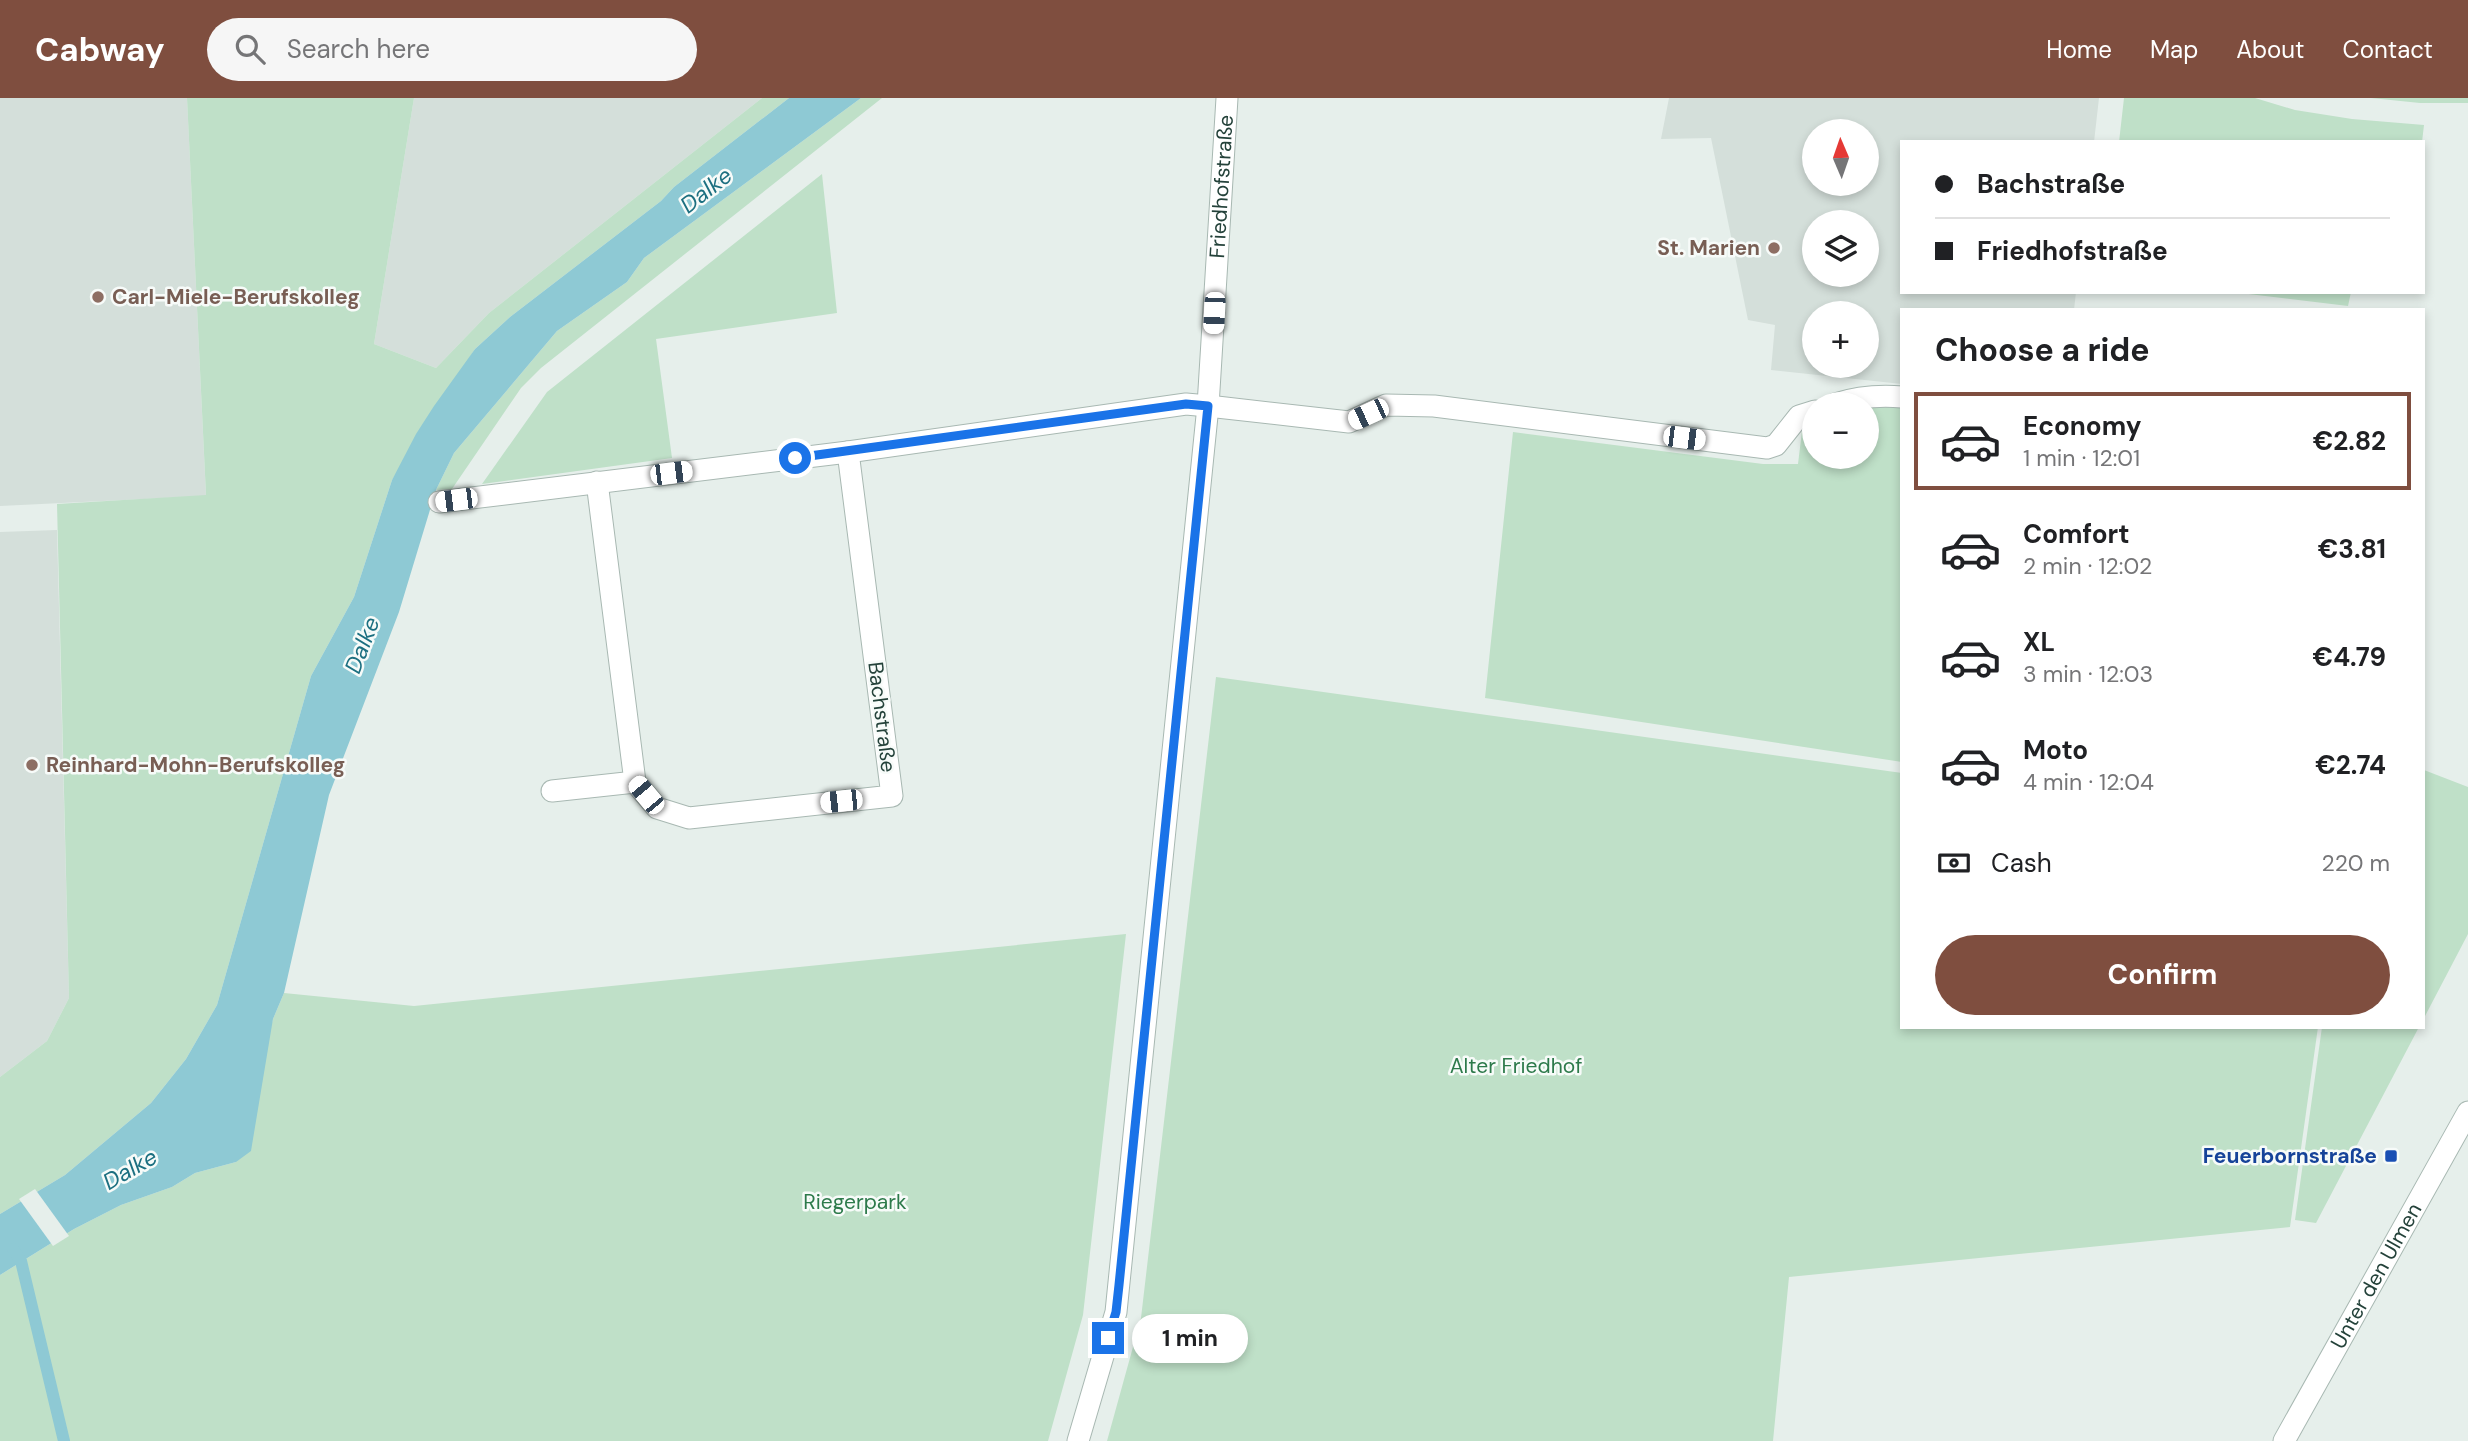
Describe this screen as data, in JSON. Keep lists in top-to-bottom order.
{
  "streets": {
    "street": ["Friedhofstraße", "Bachstraße", "Unter den Ulmen"]
  },
  "water": ["Dalke"],
  "parks": ["Alter Friedhof", "Riegerpark"],
  "places": {
    "other": ["St. Marien", "Carl-Miele-Berufskolleg", "Reinhard-Mohn-Berufskolleg"],
    "transit": ["Feuerbornstraße"]
  },
  "north": "top",
  "page": {
    "header": "Cabway",
    "search": "Search here",
    "nav": [
      "Home",
      "Map",
      "About",
      "Contact"
    ],
    "map_buttons": ["+", "−"],
    "banner": ["Bachstraße", "Friedhofstraße"],
    "heading": "Choose a ride",
    "list": [
      {
        "name": "Economy",
        "note": "1 min · 12:01",
        "value": "€2.82"
      },
      {
        "name": "Comfort",
        "note": "2 min · 12:02",
        "value": "€3.81"
      },
      {
        "name": "XL",
        "note": "3 min · 12:03",
        "value": "€4.79"
      },
      {
        "name": "Moto",
        "note": "4 min · 12:04",
        "value": "€2.74"
      }
    ],
    "pay": ["Cash", "220 m"],
    "buttons": "Confirm",
    "bubble": "1 min"
  }
}
